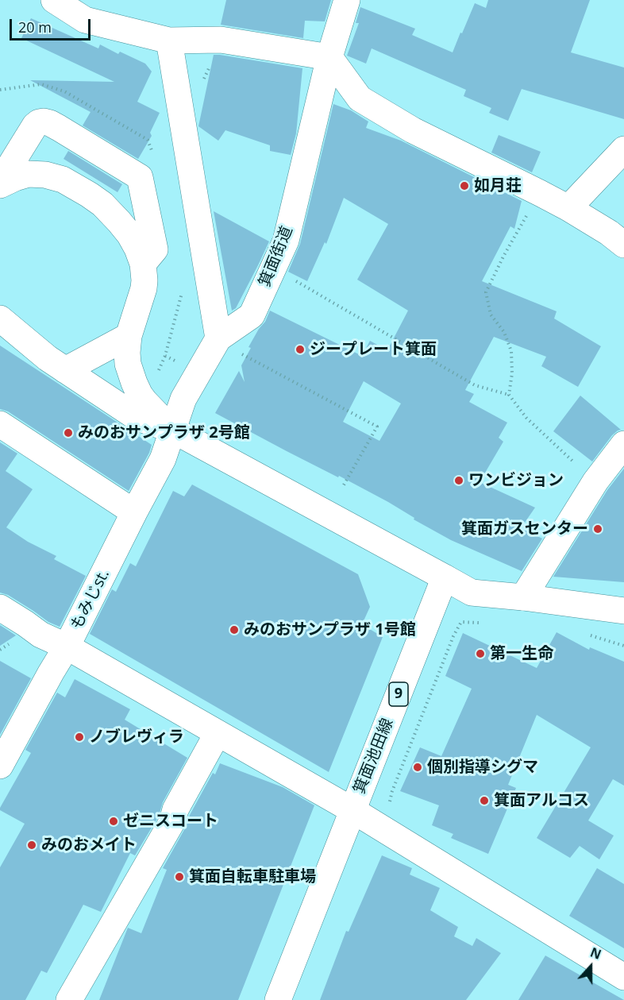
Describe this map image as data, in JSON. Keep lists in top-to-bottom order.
{
  "streets": {
    "street": [
      "箕面街道",
      "もみじst.",
      "9",
      "箕面池田線"
    ]
  },
  "crossings": [
    ["箕面街道", "もみじst."]
  ],
  "places": [
    "如月荘",
    "ジープレート箕面",
    "みのおサンプラザ 2号館",
    "ワンビジョン",
    "箕面ガスセンター",
    "みのおサンプラザ 1号館",
    "第一生命",
    "ノブレヴィラ",
    "個別指導シグマ",
    "箕面アルコス",
    "ゼニスコート",
    "みのおメイト",
    "箕面自転車駐車場"
  ],
  "scale_bar": "20 m",
  "north": "top"
}
